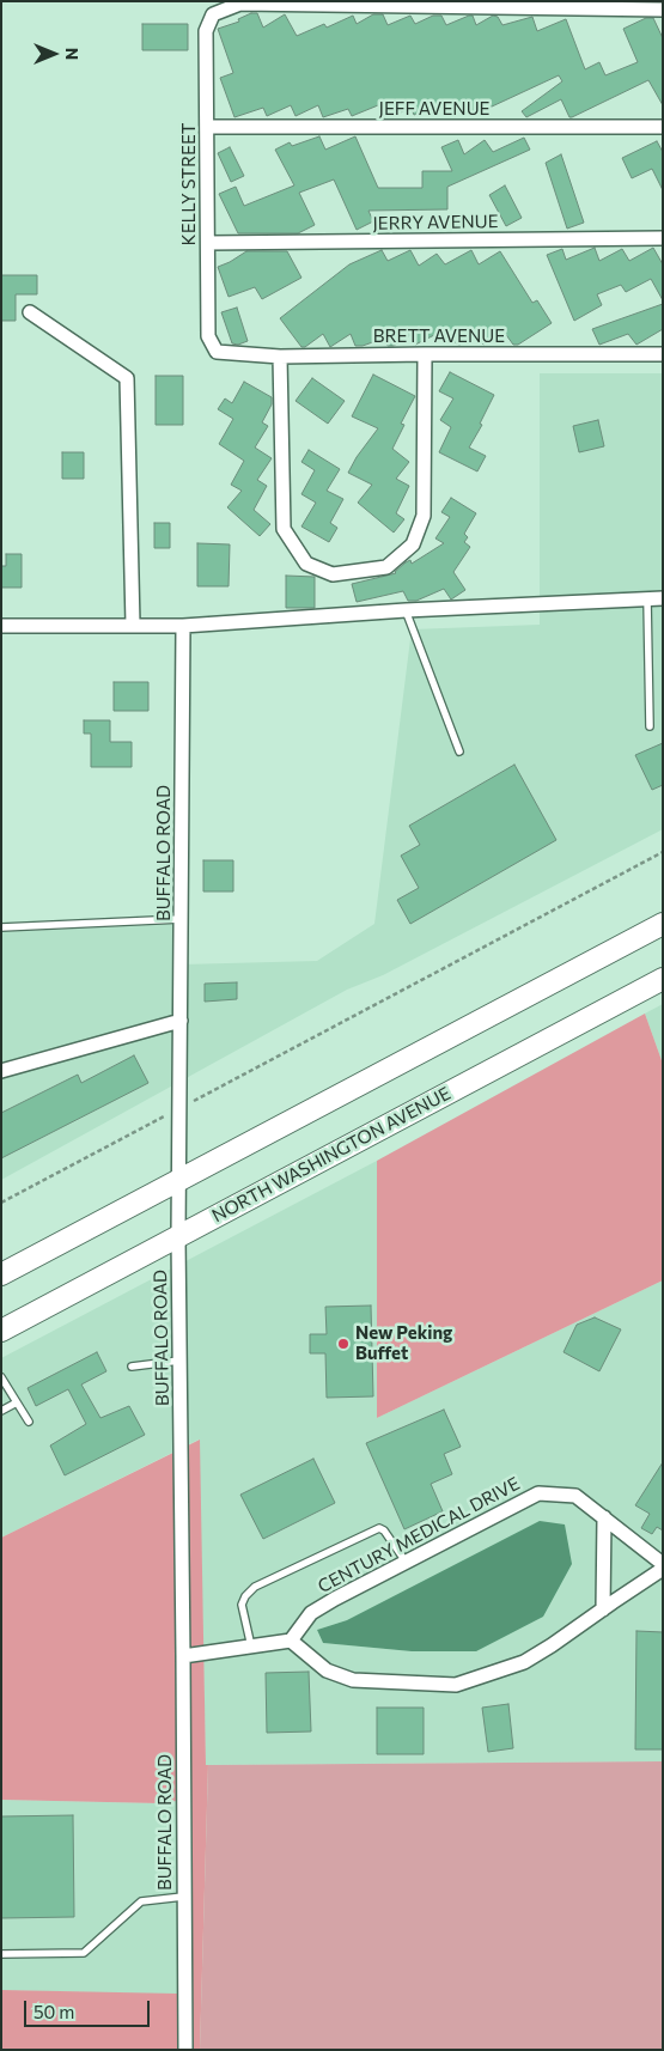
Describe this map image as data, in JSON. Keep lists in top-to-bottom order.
{
  "streets": {
    "main road": ["NORTH WASHINGTON AVENUE"],
    "street": [
      "JEFF AVENUE",
      "KELLY STREET",
      "JERRY AVENUE",
      "BRETT AVENUE",
      "BUFFALO ROAD",
      "CENTURY MEDICAL DRIVE"
    ]
  },
  "crossings": [
    ["JEFF AVENUE", "KELLY STREET"],
    ["KELLY STREET", "JERRY AVENUE"],
    ["KELLY STREET", "BRETT AVENUE"],
    ["BUFFALO ROAD", "NORTH WASHINGTON AVENUE"]
  ],
  "places": ["New Peking Buffet"],
  "scale_bar": "50 m",
  "north": "right"
}
